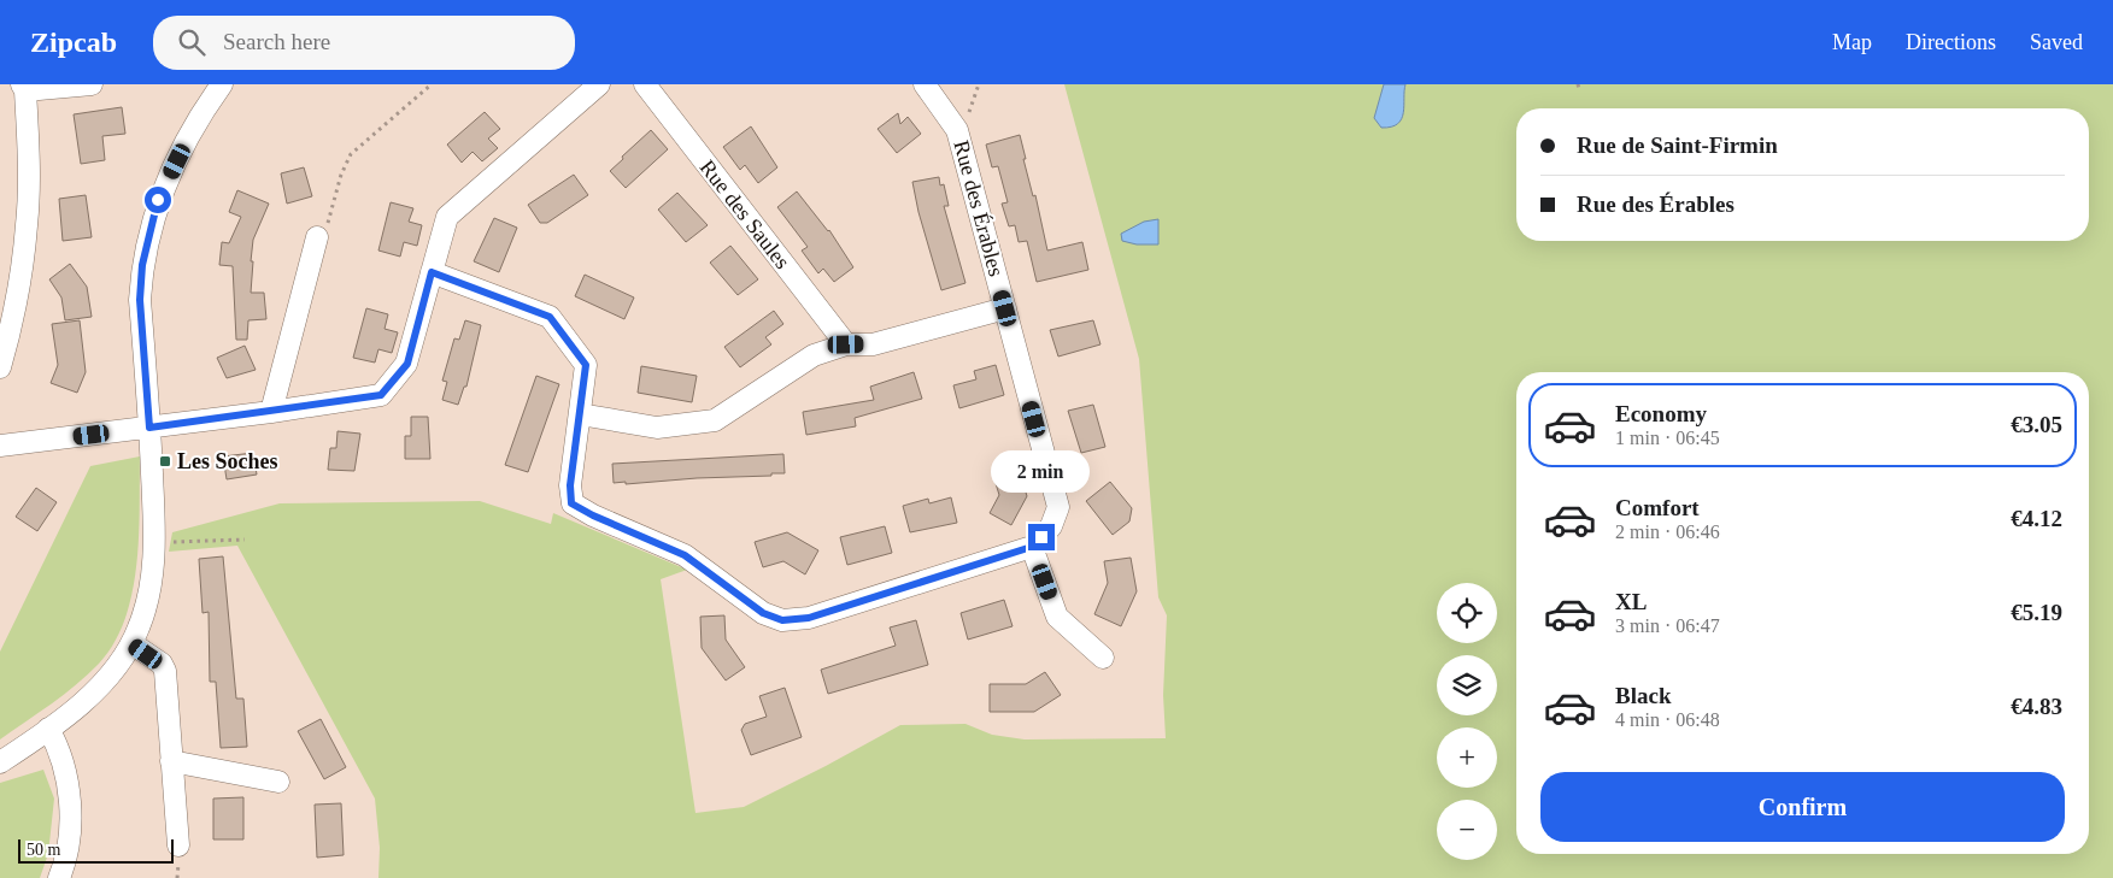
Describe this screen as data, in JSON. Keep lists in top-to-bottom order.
{
  "streets": {
    "street": ["Rue des Érables", "Rue des Saules"]
  },
  "places": {
    "transit": ["Les Soches"]
  },
  "scale_bar": "50 m",
  "page": {
    "header": "Zipcab",
    "search": "Search here",
    "nav": ["Map", "Directions", "Saved"],
    "banner": ["Rue de Saint-Firmin", "Rue des Érables"],
    "list": [
      {
        "name": "Economy",
        "note": "1 min · 06:45",
        "value": "€3.05"
      },
      {
        "name": "Comfort",
        "note": "2 min · 06:46",
        "value": "€4.12"
      },
      {
        "name": "XL",
        "note": "3 min · 06:47",
        "value": "€5.19"
      },
      {
        "name": "Black",
        "note": "4 min · 06:48",
        "value": "€4.83"
      }
    ],
    "bubble": "2 min",
    "map_buttons": ["+", "−"],
    "buttons": "Confirm",
    "scale": "50 m"
  }
}
